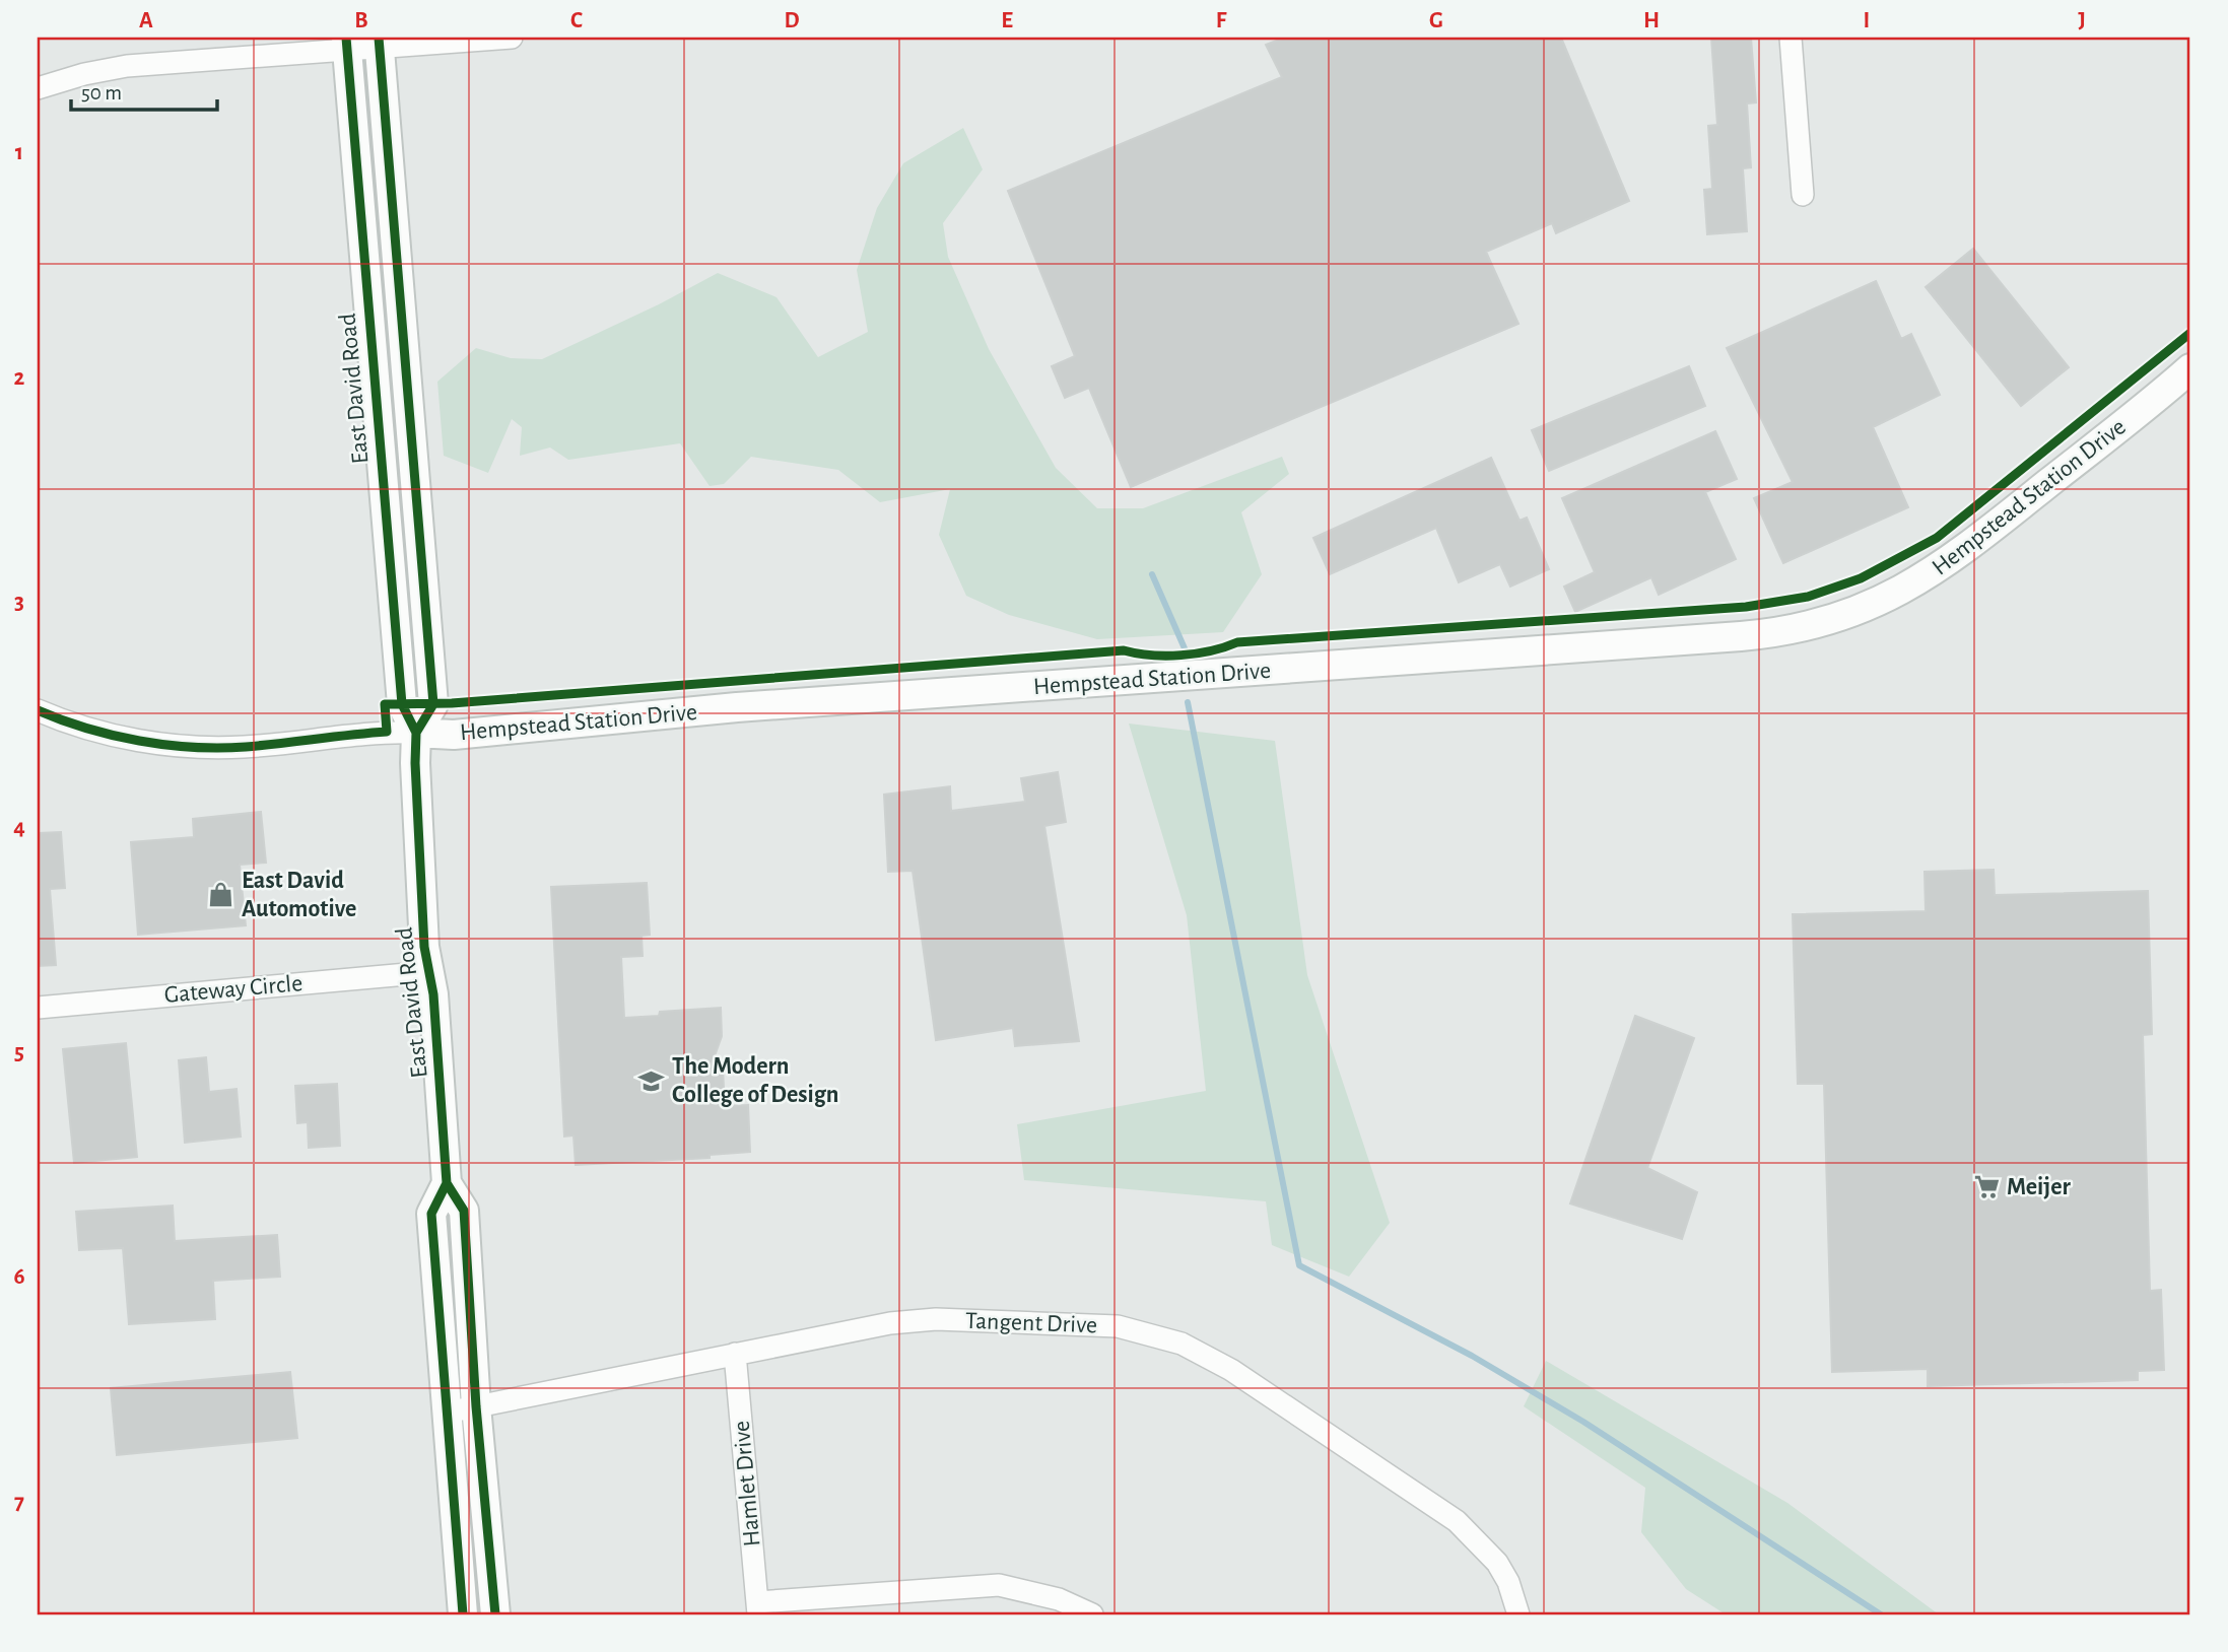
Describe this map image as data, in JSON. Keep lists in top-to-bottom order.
{
  "streets": {
    "street": [
      "East David Road",
      "Hempstead Station Drive",
      "Gateway Circle",
      "Tangent Drive",
      "Hamlet Drive"
    ]
  },
  "crossings": [
    ["East David Road", "Hempstead Station Drive"],
    ["East David Road", "Gateway Circle"],
    ["East David Road", "Tangent Drive"],
    ["Tangent Drive", "Hamlet Drive"]
  ],
  "places": {
    "shop": ["East David Automotive"],
    "school or university": ["The Modern College of Design"],
    "supermarket": ["Meijer"]
  },
  "scale_bar": "50 m",
  "grid": {
    "columns": [
      "A",
      "B",
      "C",
      "D",
      "E",
      "F",
      "G",
      "H",
      "I",
      "J"
    ],
    "rows": [
      "1",
      "2",
      "3",
      "4",
      "5",
      "6",
      "7"
    ]
  }
}
